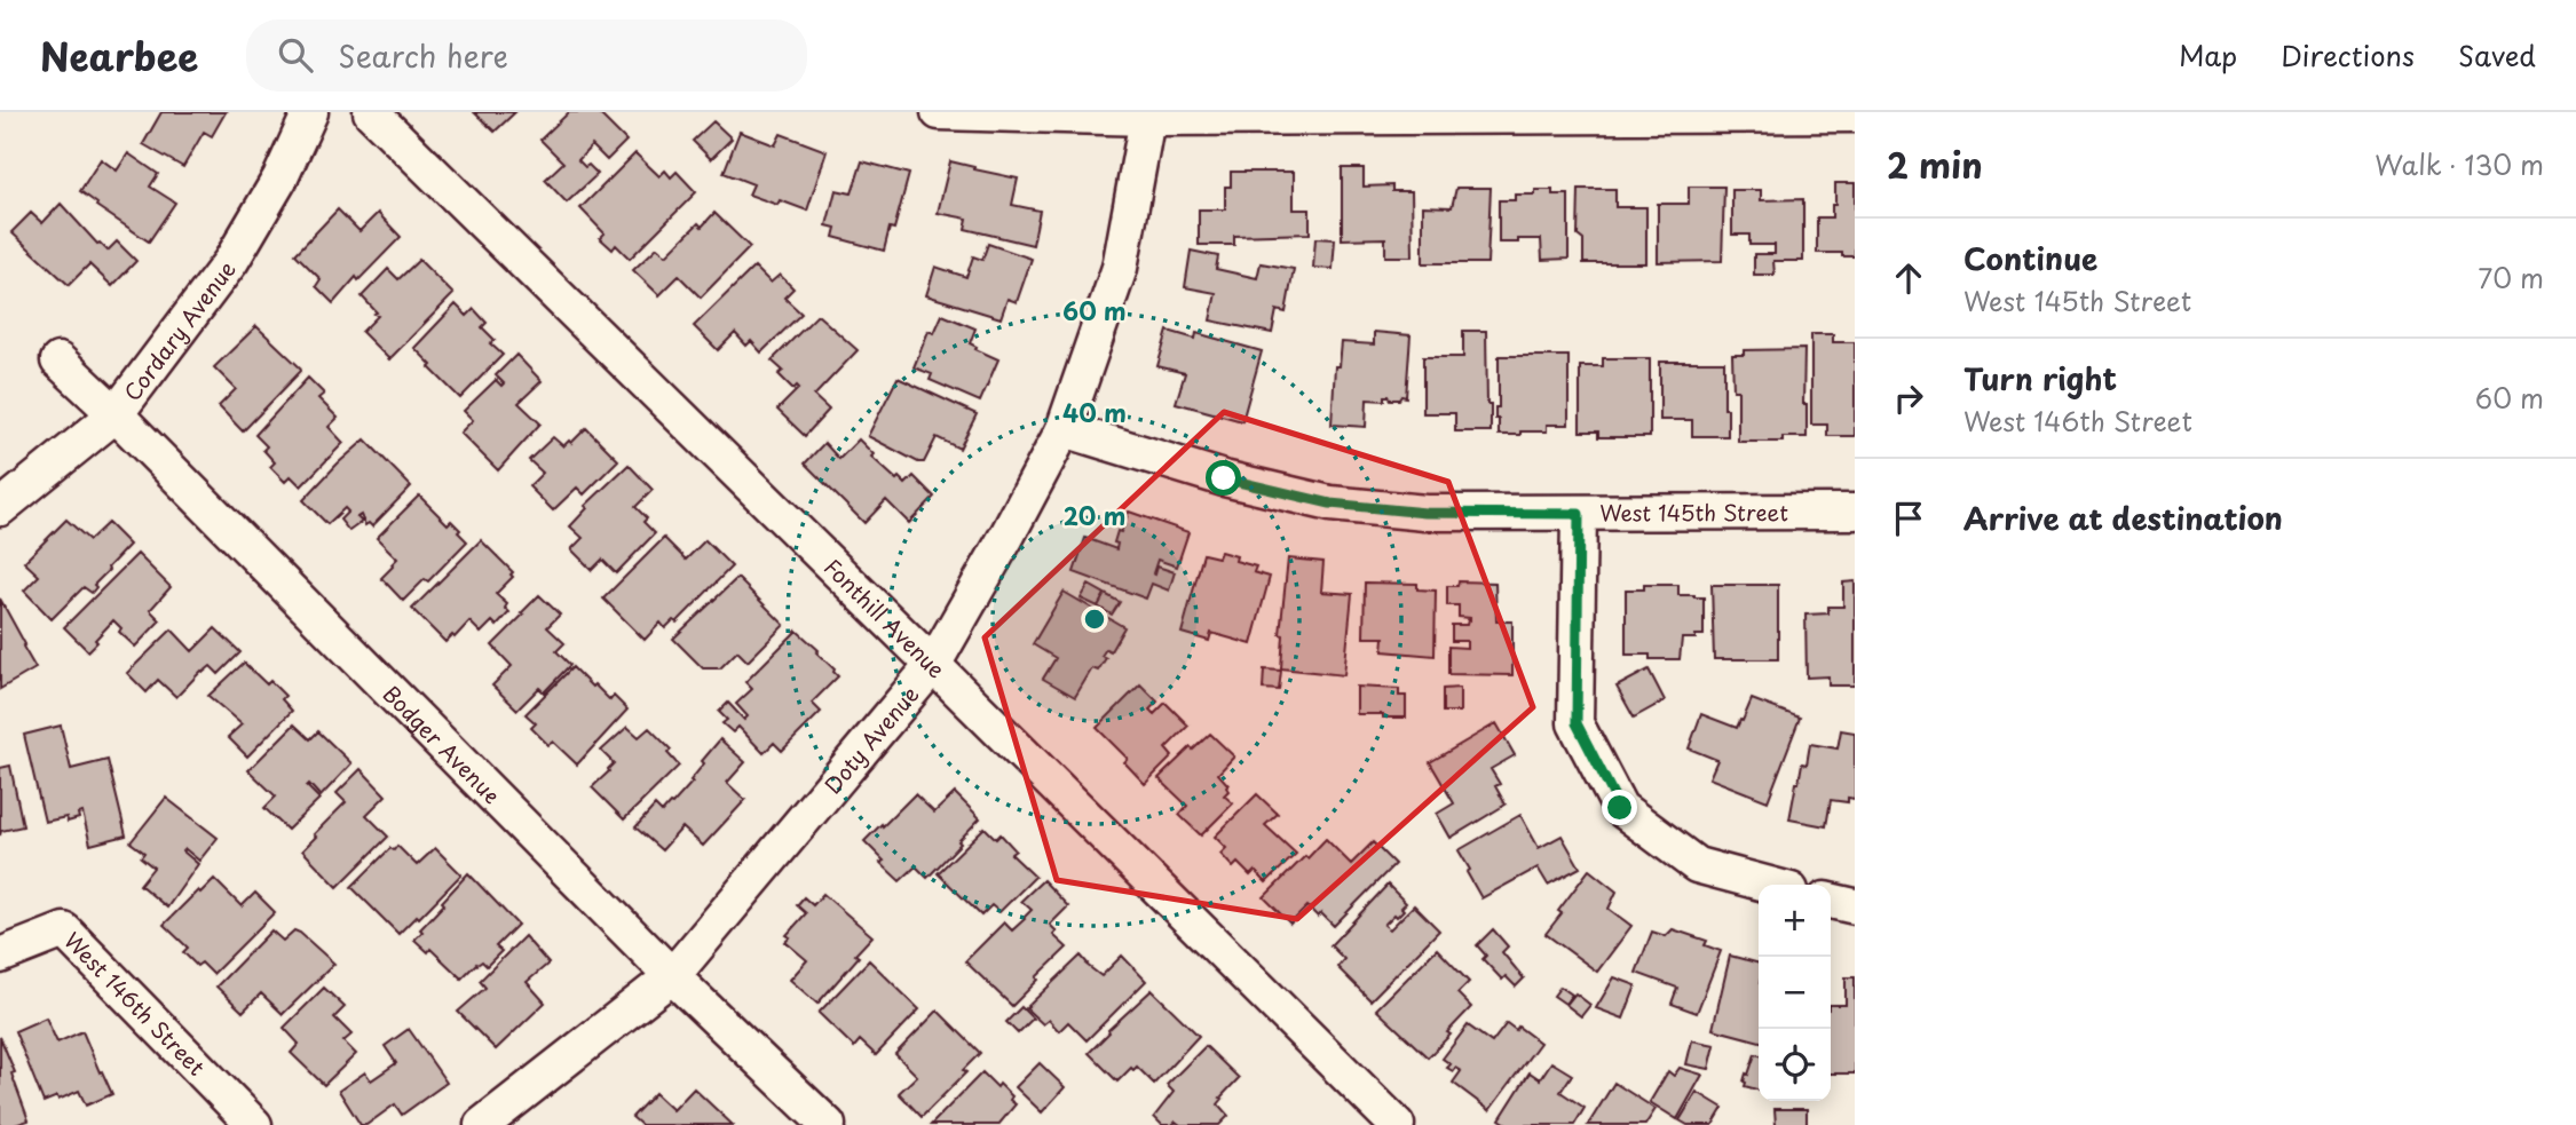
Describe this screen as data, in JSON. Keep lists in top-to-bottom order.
{
  "streets": {
    "street": [
      "Cordary Avenue",
      "West 145th Street",
      "Fonthill Avenue",
      "Doty Avenue",
      "Bodger Avenue",
      "West 146th Street"
    ]
  },
  "crossings": [
    ["Cordary Avenue", "Bodger Avenue"],
    ["West 145th Street", "Doty Avenue"],
    ["Fonthill Avenue", "Doty Avenue"],
    ["Doty Avenue", "Bodger Avenue"]
  ],
  "page": {
    "header": "Nearbee",
    "search": "Search here",
    "nav": ["Map", "Directions", "Saved"],
    "heading": ["2 min", "Walk · 130 m"],
    "list": [
      ["Continue", "West 145th Street", "70 m"],
      ["Turn right", "West 146th Street", "60 m"],
      "Arrive at destination"
    ],
    "map_buttons": ["+", "−"]
  },
  "rings": ["60 m", "40 m", "20 m"]
}
